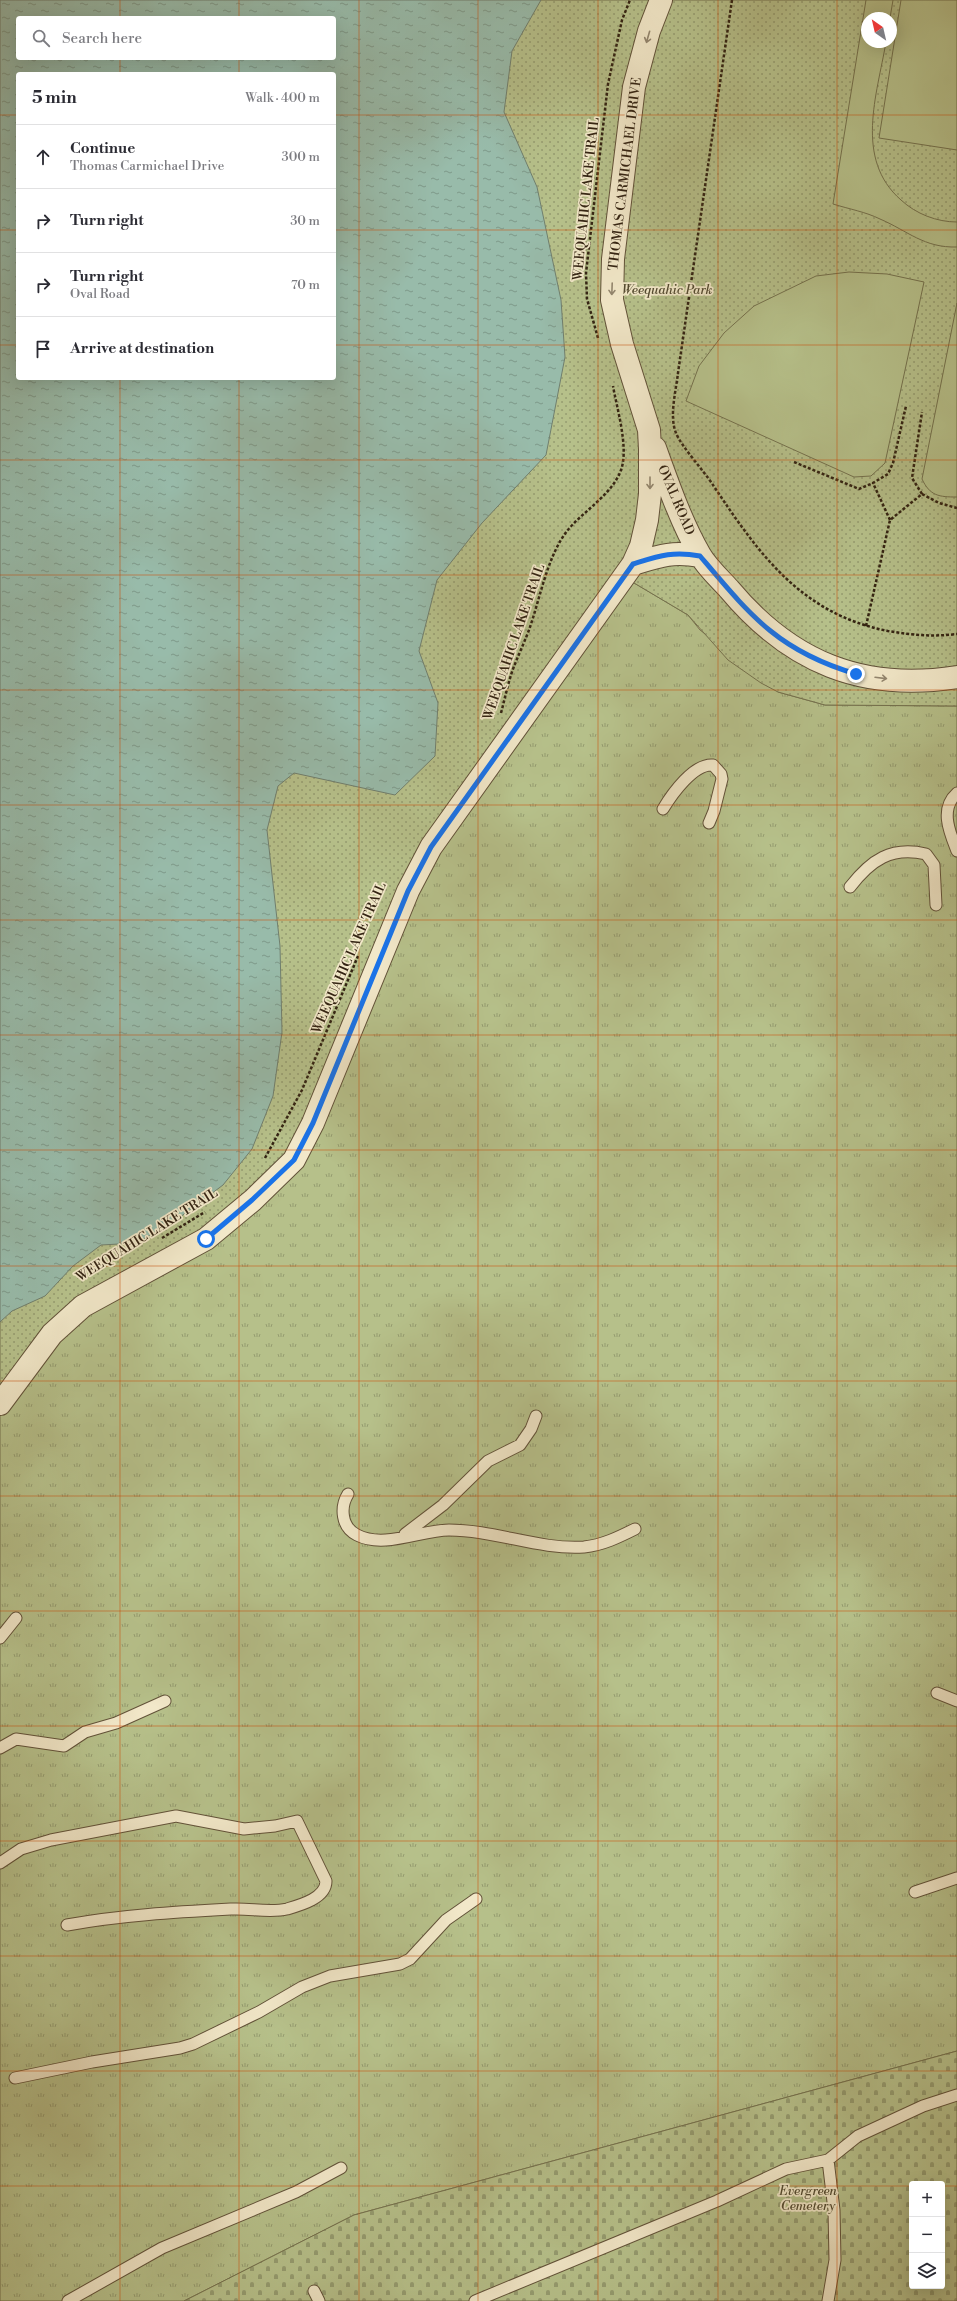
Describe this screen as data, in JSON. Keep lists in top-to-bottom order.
{
  "streets": {
    "street": ["THOMAS CARMICHAEL DRIVE", "OVAL ROAD"],
    "path": ["WEEQUAHIC LAKE TRAIL"]
  },
  "crossings": [
    ["THOMAS CARMICHAEL DRIVE", "OVAL ROAD"]
  ],
  "one_way": ["OVAL ROAD"],
  "parks": ["Weequahic Park", "Evergreen Cemetery"],
  "north": "top left",
  "page": {
    "search": "Search here",
    "heading": ["5 min", "Walk · 400 m"],
    "list": [
      ["Continue", "Thomas Carmichael Drive", "300 m"],
      ["Turn right", "30 m"],
      ["Turn right", "Oval Road", "70 m"],
      "Arrive at destination"
    ],
    "map_buttons": ["+", "−"]
  }
}
